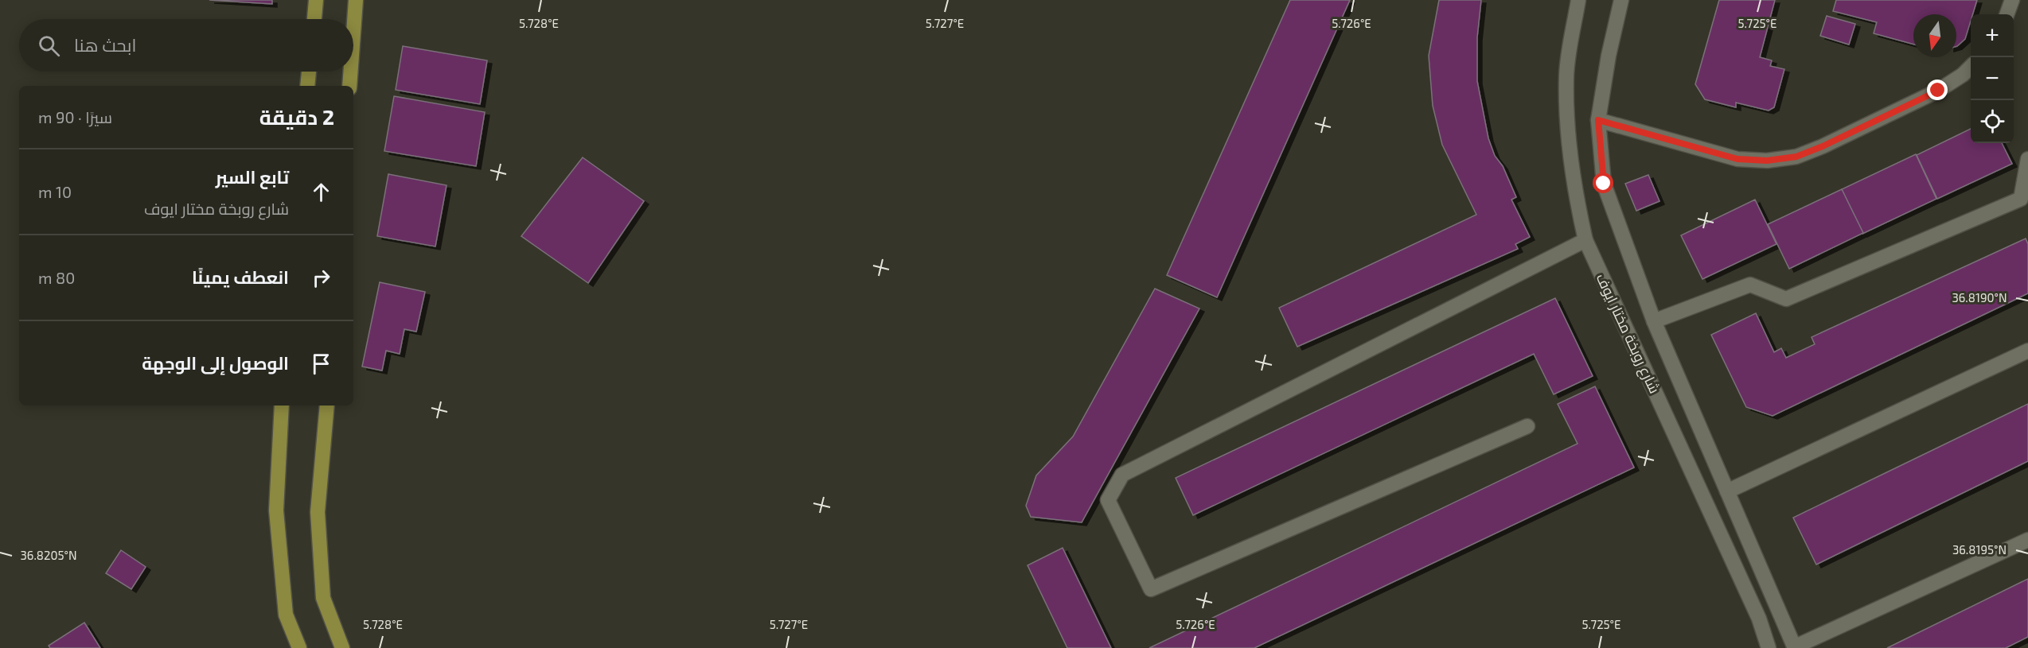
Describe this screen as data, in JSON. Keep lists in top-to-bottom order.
{
  "streets": {
    "street": ["شارع روبخة مختار ايوف"]
  },
  "north": "bottom",
  "page": {
    "map_buttons": ["+", "−"],
    "search": "ابحث هنا",
    "heading": ["2 دقيقة", "سيرًا · 90 m"],
    "list": [
      ["تابع السير", "شارع روبخة مختار ايوف", "10 m"],
      ["انعطف يمينًا", "80 m"],
      "الوصول إلى الوجهة"
    ]
  },
  "coordinates": [
    "5.728°E",
    "5.727°E",
    "5.726°E",
    "5.725°E",
    "36.8190°N",
    "36.8195°N",
    "36.8205°N"
  ]
}
